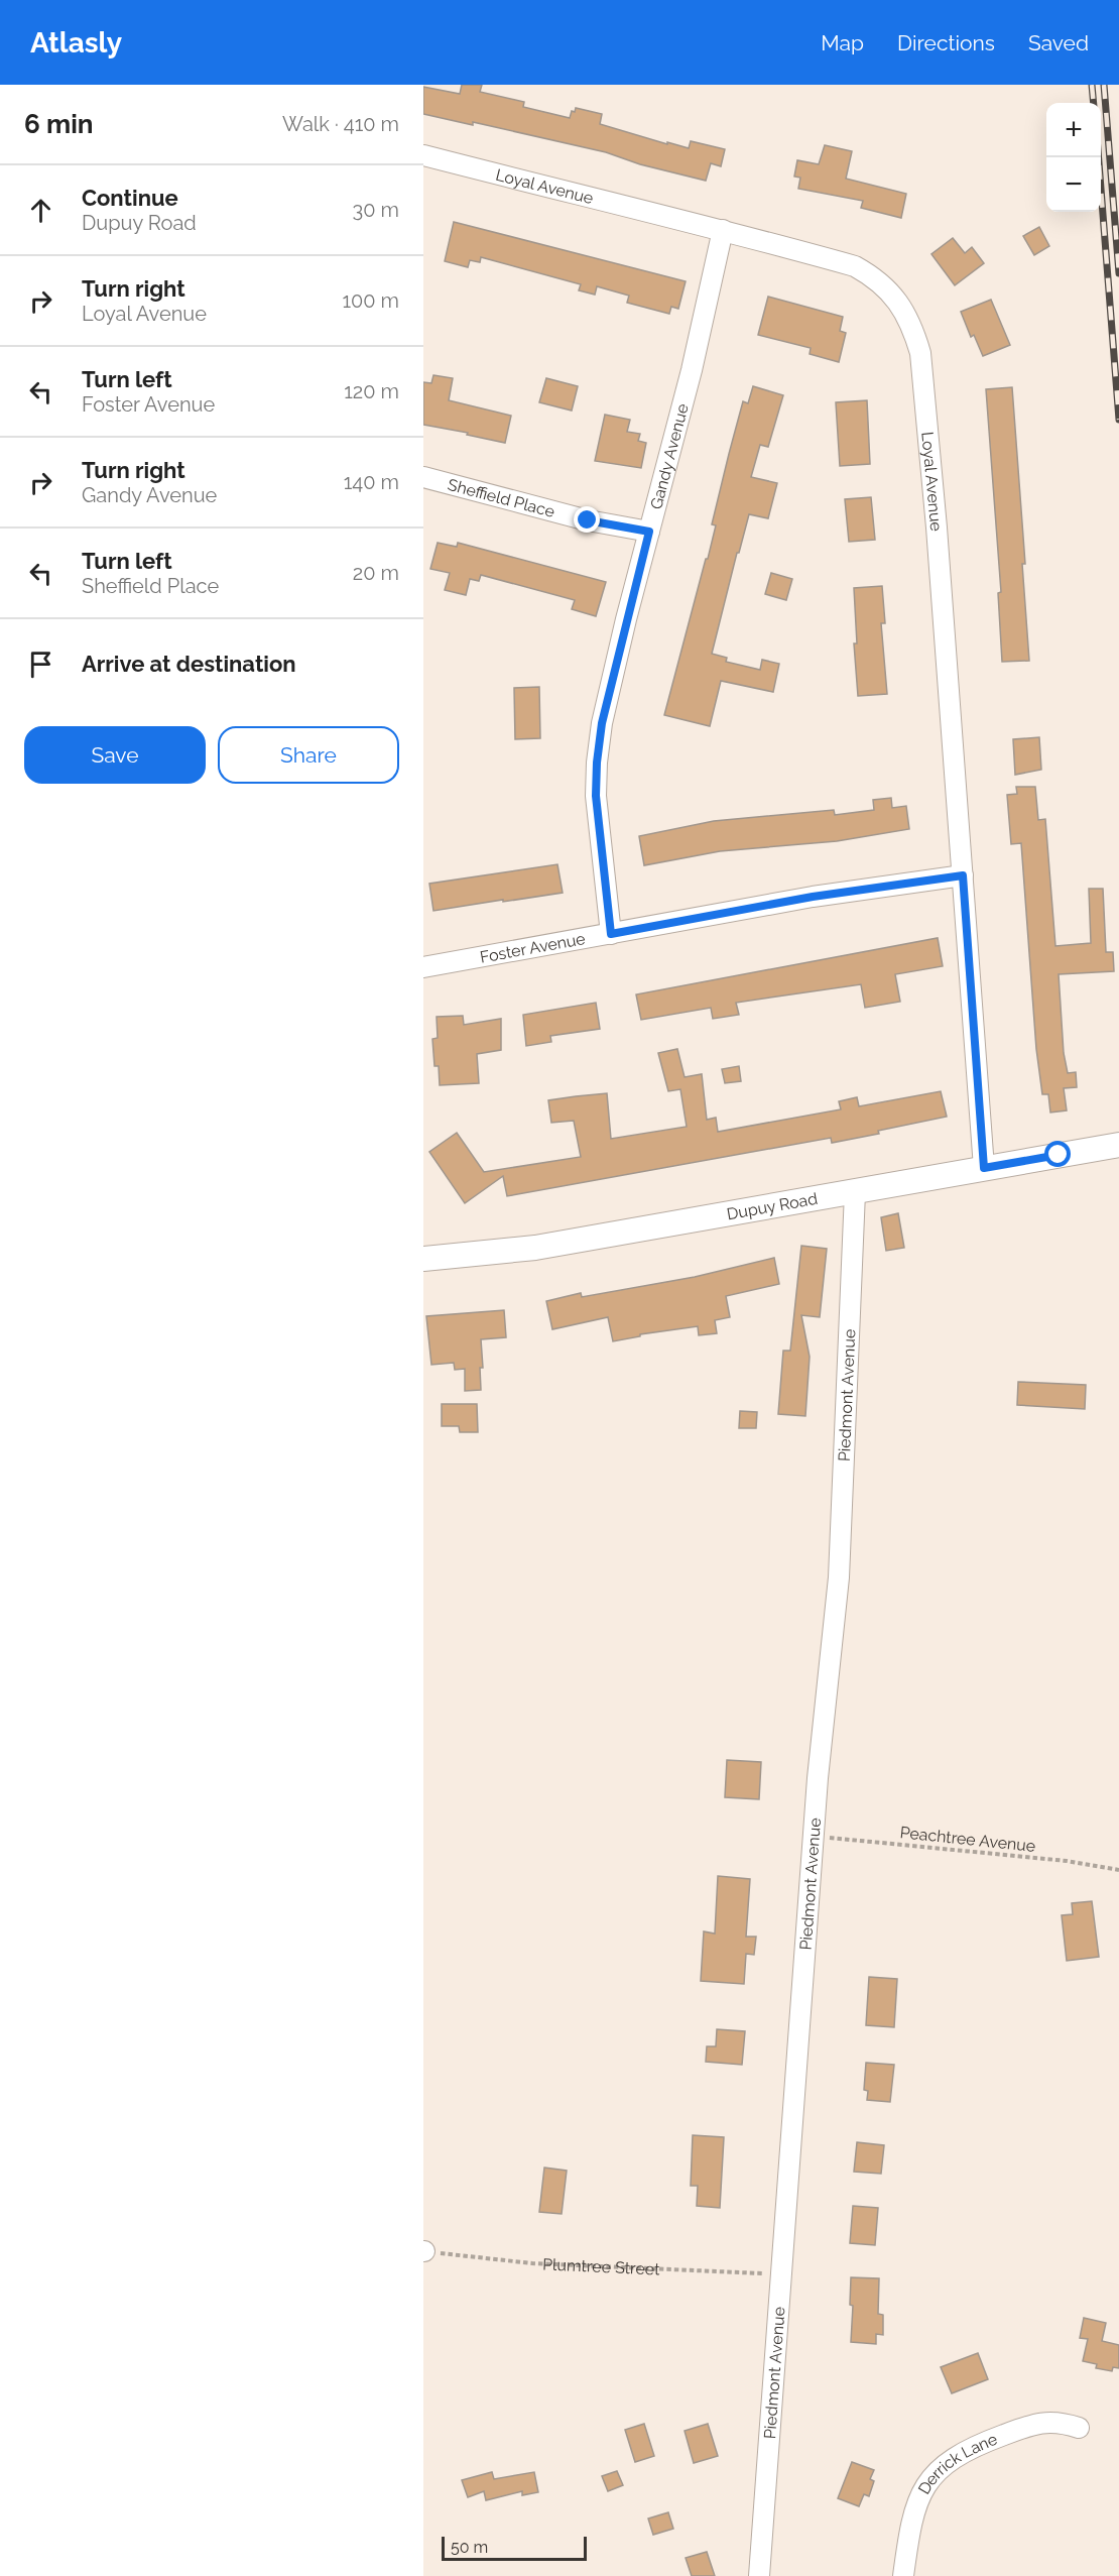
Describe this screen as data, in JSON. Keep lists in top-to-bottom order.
{
  "streets": {
    "street": [
      "Loyal Avenue",
      "Gandy Avenue",
      "Sheffield Place",
      "Foster Avenue",
      "Dupuy Road",
      "Piedmont Avenue",
      "Derrick Lane"
    ],
    "path": ["Peachtree Avenue", "Plumtree Street"]
  },
  "crossings": [
    ["Loyal Avenue", "Gandy Avenue"],
    ["Loyal Avenue", "Foster Avenue"],
    ["Loyal Avenue", "Dupuy Road"],
    ["Gandy Avenue", "Sheffield Place"],
    ["Gandy Avenue", "Foster Avenue"],
    ["Dupuy Road", "Piedmont Avenue"],
    ["Piedmont Avenue", "Peachtree Avenue"],
    ["Piedmont Avenue", "Plumtree Street"]
  ],
  "scale_bar": "50 m",
  "page": {
    "header": "Atlasly",
    "nav": ["Map", "Directions", "Saved"],
    "heading": ["6 min", "Walk · 410 m"],
    "map_buttons": ["+", "−"],
    "list": [
      ["Continue", "Dupuy Road", "30 m"],
      ["Turn right", "Loyal Avenue", "100 m"],
      ["Turn left", "Foster Avenue", "120 m"],
      ["Turn right", "Gandy Avenue", "140 m"],
      ["Turn left", "Sheffield Place", "20 m"],
      "Arrive at destination"
    ],
    "buttons": ["Save", "Share"],
    "scale": "50 m"
  }
}
